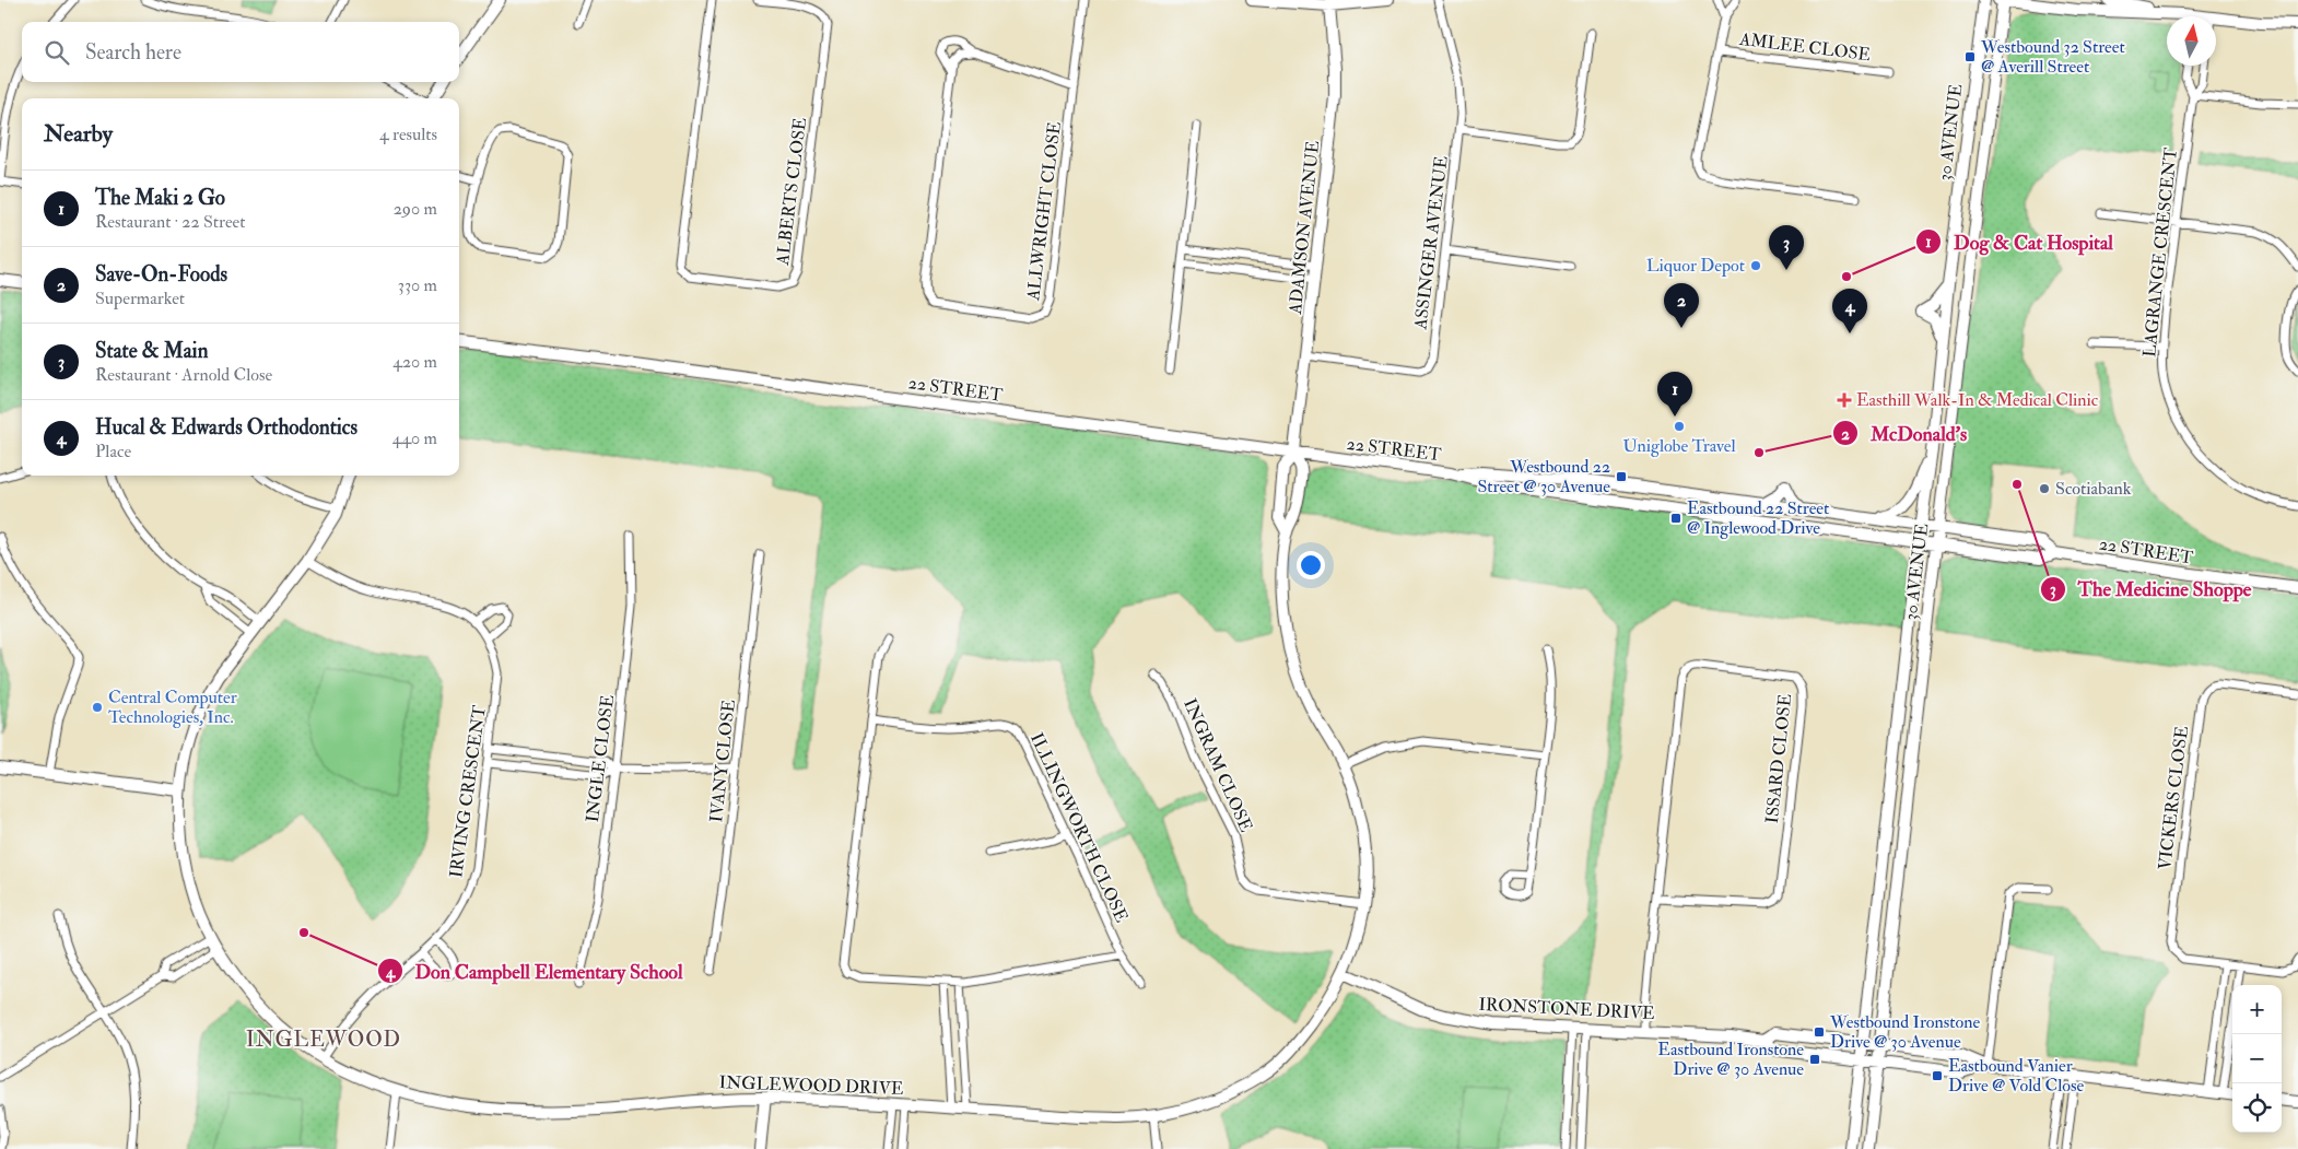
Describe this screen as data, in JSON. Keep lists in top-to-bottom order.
{
  "streets": {
    "street": [
      "AMLEE CLOSE",
      "30 AVENUE",
      "ALBERTS CLOSE",
      "ALLWRIGHT CLOSE",
      "ADAMSON AVENUE",
      "ASSINGER AVENUE",
      "LAGRANGE CRESCENT",
      "22 STREET",
      "INGLE CLOSE",
      "ISSARD CLOSE",
      "IVANY CLOSE",
      "INGRAM CLOSE",
      "IRVING CRESCENT",
      "VICKERS CLOSE",
      "ILLINGWORTH CLOSE",
      "IRONSTONE DRIVE",
      "INGLEWOOD DRIVE"
    ]
  },
  "crossings": [
    ["30 AVENUE", "22 STREET"],
    ["30 AVENUE", "IRONSTONE DRIVE"],
    ["ADAMSON AVENUE", "ASSINGER AVENUE"],
    ["ADAMSON AVENUE", "22 STREET"],
    ["ADAMSON AVENUE", "INGLEWOOD DRIVE"],
    ["22 STREET", "INGLEWOOD DRIVE"],
    ["ISSARD CLOSE", "IRONSTONE DRIVE"],
    ["INGRAM CLOSE", "INGLEWOOD DRIVE"],
    ["IRVING CRESCENT", "INGLEWOOD DRIVE"],
    ["IRONSTONE DRIVE", "INGLEWOOD DRIVE"]
  ],
  "districts": ["INGLEWOOD"],
  "places": {
    "transit": [
      "Westbound 32 Street @ Averill Street",
      "Westbound 22 Street @ 30 Avenue",
      "Eastbound 22 Street @ Inglewood Drive",
      "Westbound Ironstone Drive @ 30 Avenue",
      "Eastbound Ironstone Drive @ 30 Avenue",
      "Eastbound Vanier Drive @ Vold Close"
    ],
    "other": [
      "Liquor Depot",
      "Dog & Cat Hospital",
      "Uniglobe Travel",
      "McDonald's",
      "The Medicine Shoppe",
      "Scotiabank",
      "Central Computer Technologies, Inc.",
      "Don Campbell Elementary School"
    ],
    "health": ["Easthill Walk-In & Medical Clinic"]
  },
  "north": "top",
  "page": {
    "search": "Search here",
    "heading": ["Nearby", "4 results"],
    "list": [
      {
        "mark": "1",
        "name": "The Maki 2 Go",
        "note": "Restaurant · 22 Street",
        "value": "290 m"
      },
      {
        "mark": "2",
        "name": "Save-On-Foods",
        "note": "Supermarket",
        "value": "330 m"
      },
      {
        "mark": "3",
        "name": "State & Main",
        "note": "Restaurant · Arnold Close",
        "value": "420 m"
      },
      {
        "mark": "4",
        "name": "Hucal & Edwards Orthodontics",
        "note": "Place",
        "value": "440 m"
      }
    ],
    "pins": [
      "3",
      "2",
      "4",
      "1"
    ],
    "map_buttons": ["+", "−"]
  }
}
